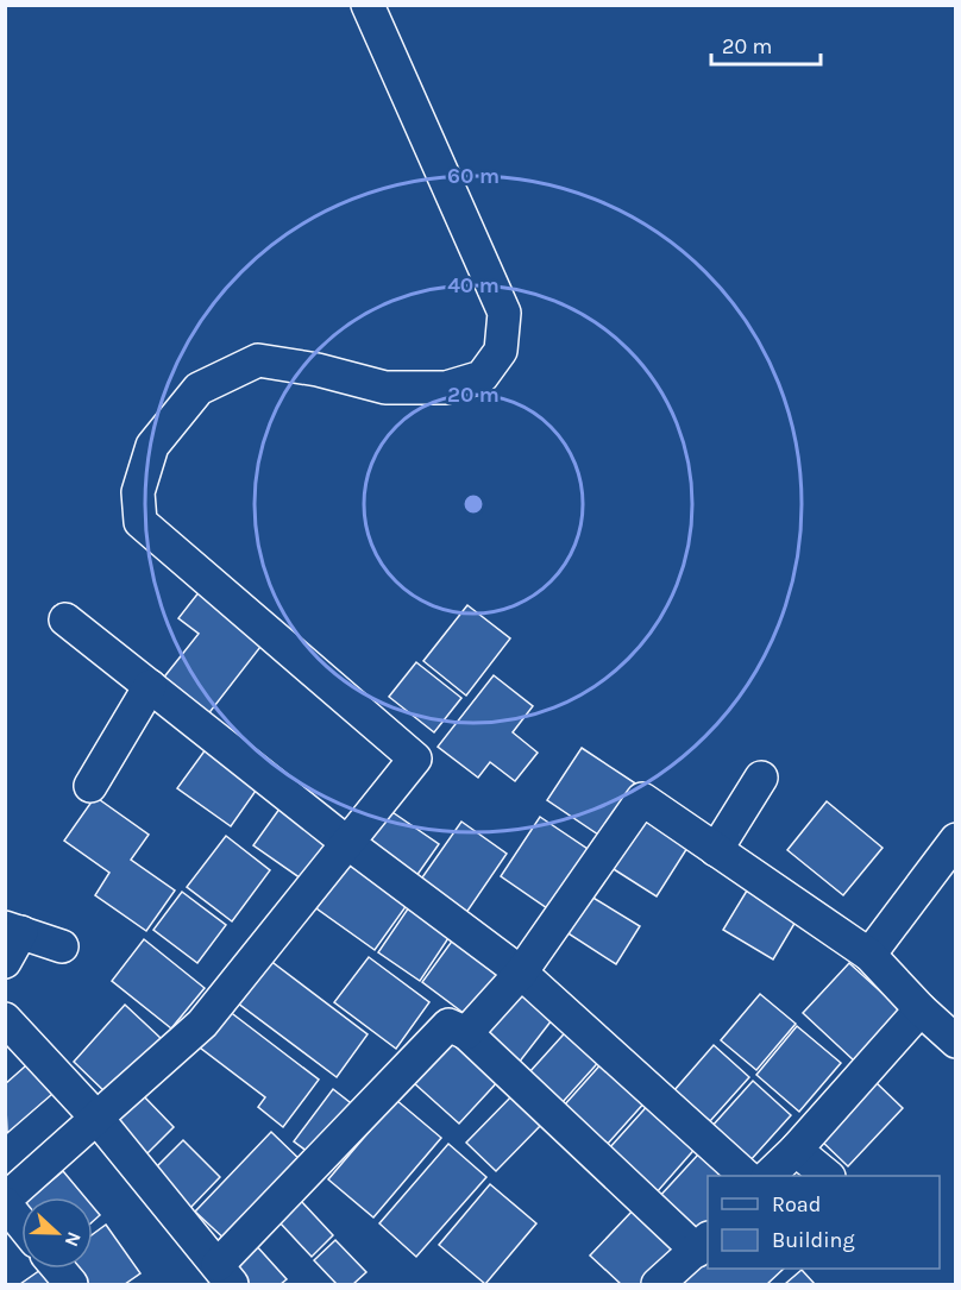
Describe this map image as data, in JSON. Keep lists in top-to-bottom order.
{
  "legend": ["Road", "Building"],
  "scale_bar": "20 m",
  "north": "right",
  "rings": ["60 m", "40 m", "20 m"]
}
